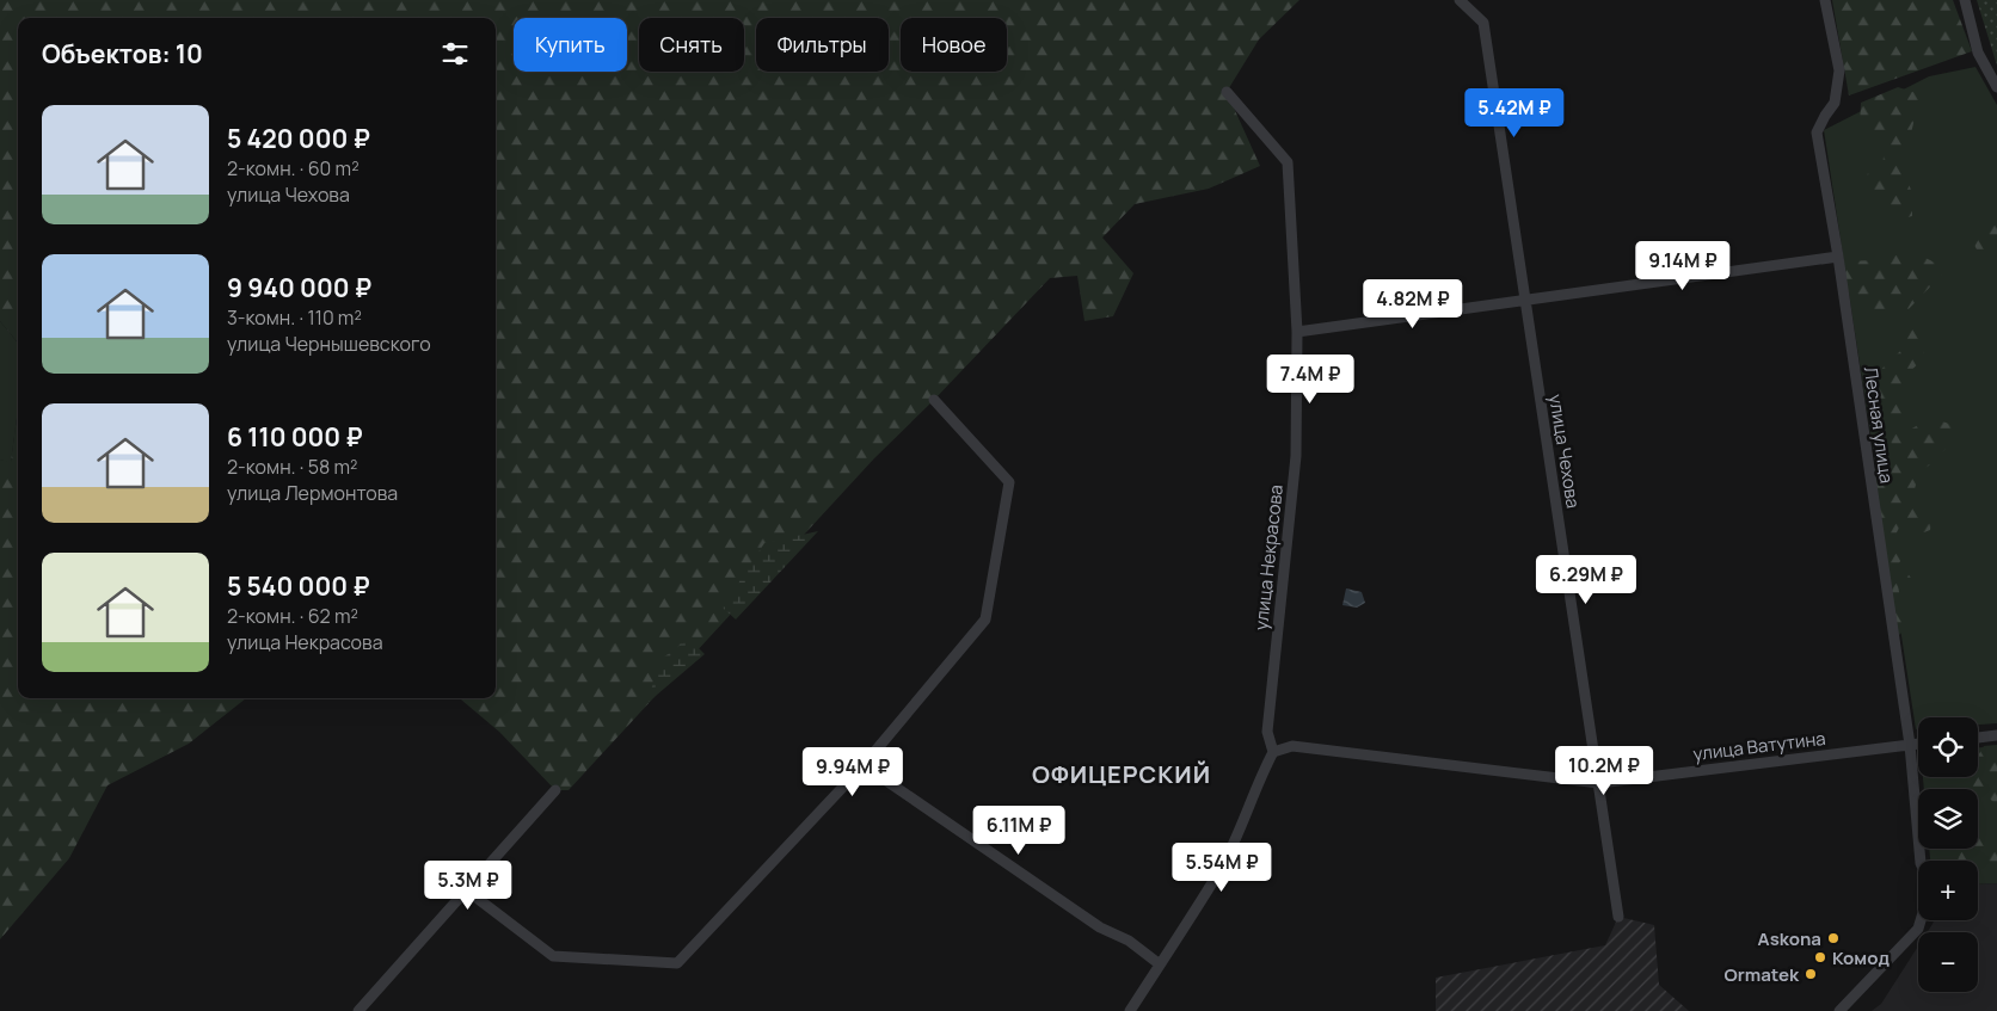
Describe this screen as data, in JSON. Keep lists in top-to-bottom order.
{
  "streets": {
    "street": [
      "Лесная улица",
      "улица Чехова",
      "улица Некрасова",
      "улица Ватутина"
    ]
  },
  "crossings": [
    ["Лесная улица", "улица Ватутина"],
    ["улица Чехова", "улица Ватутина"],
    ["улица Некрасова", "улица Ватутина"]
  ],
  "districts": ["ОФИЦЕРСКИЙ"],
  "places": ["Askona", "Комод", "Ormatek"],
  "page": {
    "chip": [
      "Купить",
      "Снять",
      "Фильтры",
      "Новое"
    ],
    "heading": "Объектов: 10",
    "price": [
      "5.42M ₽",
      "9.14M ₽",
      "4.82M ₽",
      "7.4M ₽",
      "6.29M ₽",
      "10.2M ₽",
      "9.94M ₽",
      "6.11M ₽",
      "5.54M ₽",
      "5.3M ₽"
    ],
    "list": [
      {
        "name": "5 420 000 ₽",
        "note": "2-комн. · 60 m² · улица Чехова"
      },
      {
        "name": "9 940 000 ₽",
        "note": "3-комн. · 110 m² · улица Чернышевского"
      },
      {
        "name": "6 110 000 ₽",
        "note": "2-комн. · 58 m² · улица Лермонтова"
      },
      {
        "name": "5 540 000 ₽",
        "note": "2-комн. · 62 m² · улица Некрасова"
      }
    ],
    "map_buttons": ["+", "−"]
  }
}
